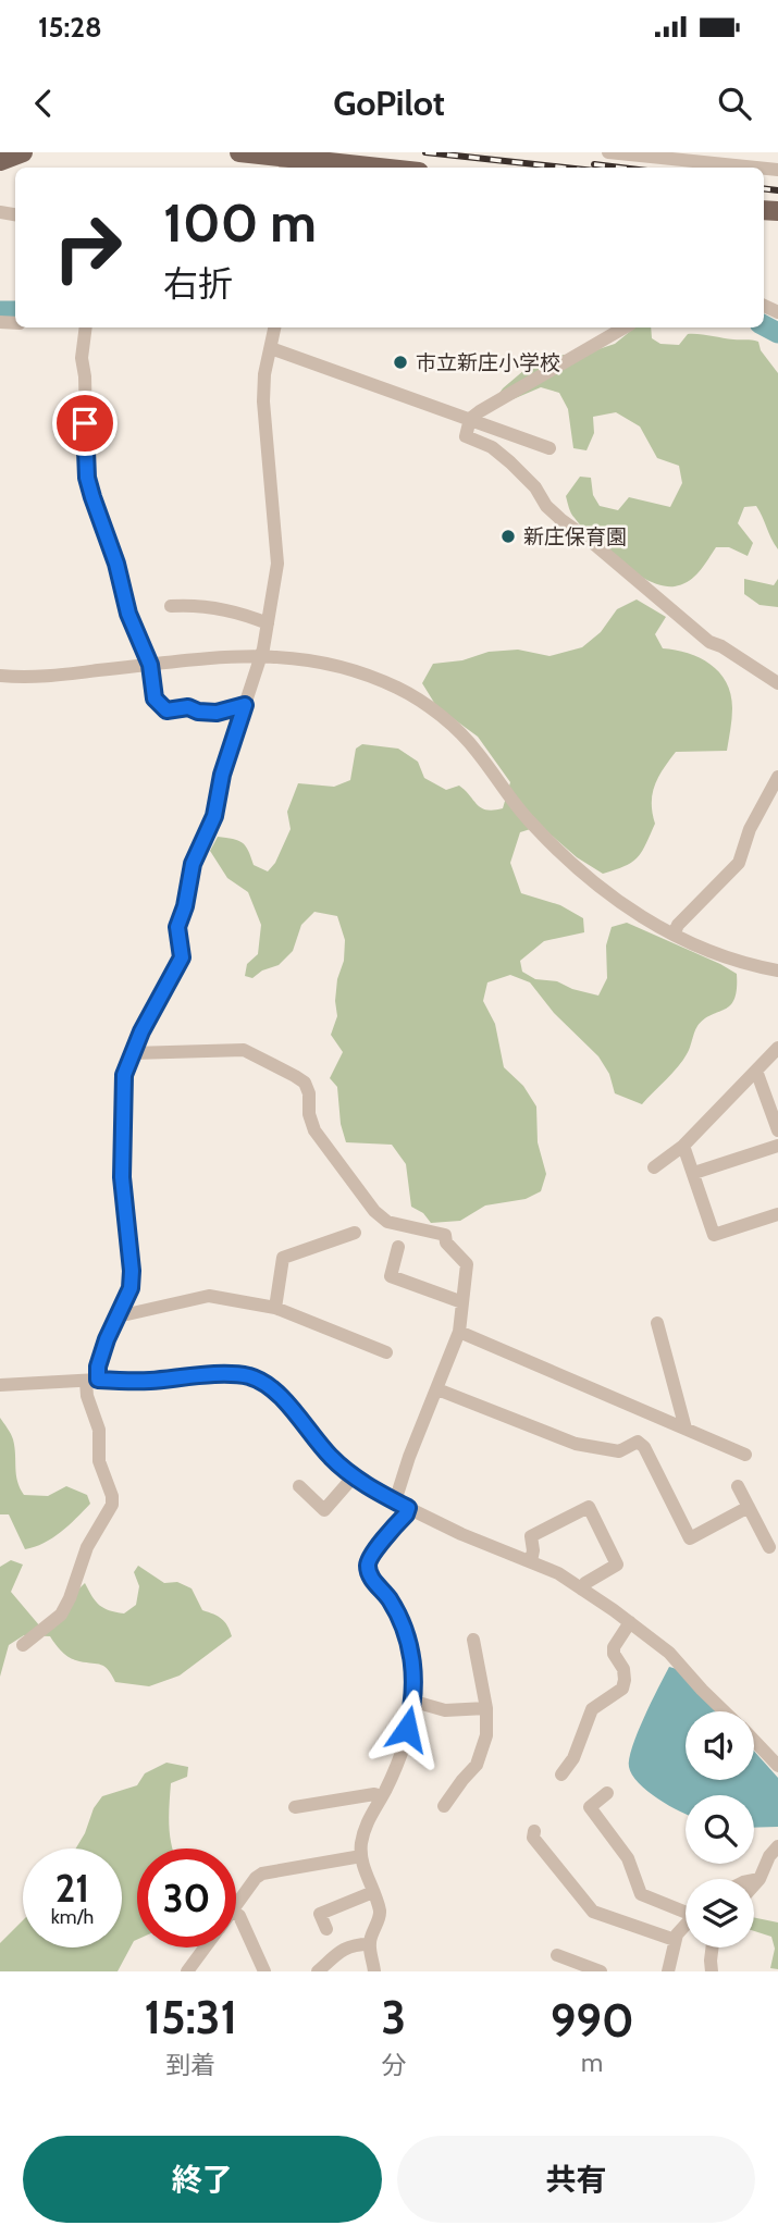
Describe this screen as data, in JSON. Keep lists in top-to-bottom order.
{
  "places": ["市立新庄小学校", "新庄保育園"],
  "page": {
    "status": "15:28",
    "header": "GoPilot",
    "turn": ["100 m", "右折"],
    "speed": "21 km/h",
    "limit": "30",
    "eta": [
      "15:31",
      "到着",
      "3",
      "分",
      "990",
      "m"
    ],
    "buttons": ["終了", "共有"]
  }
}
